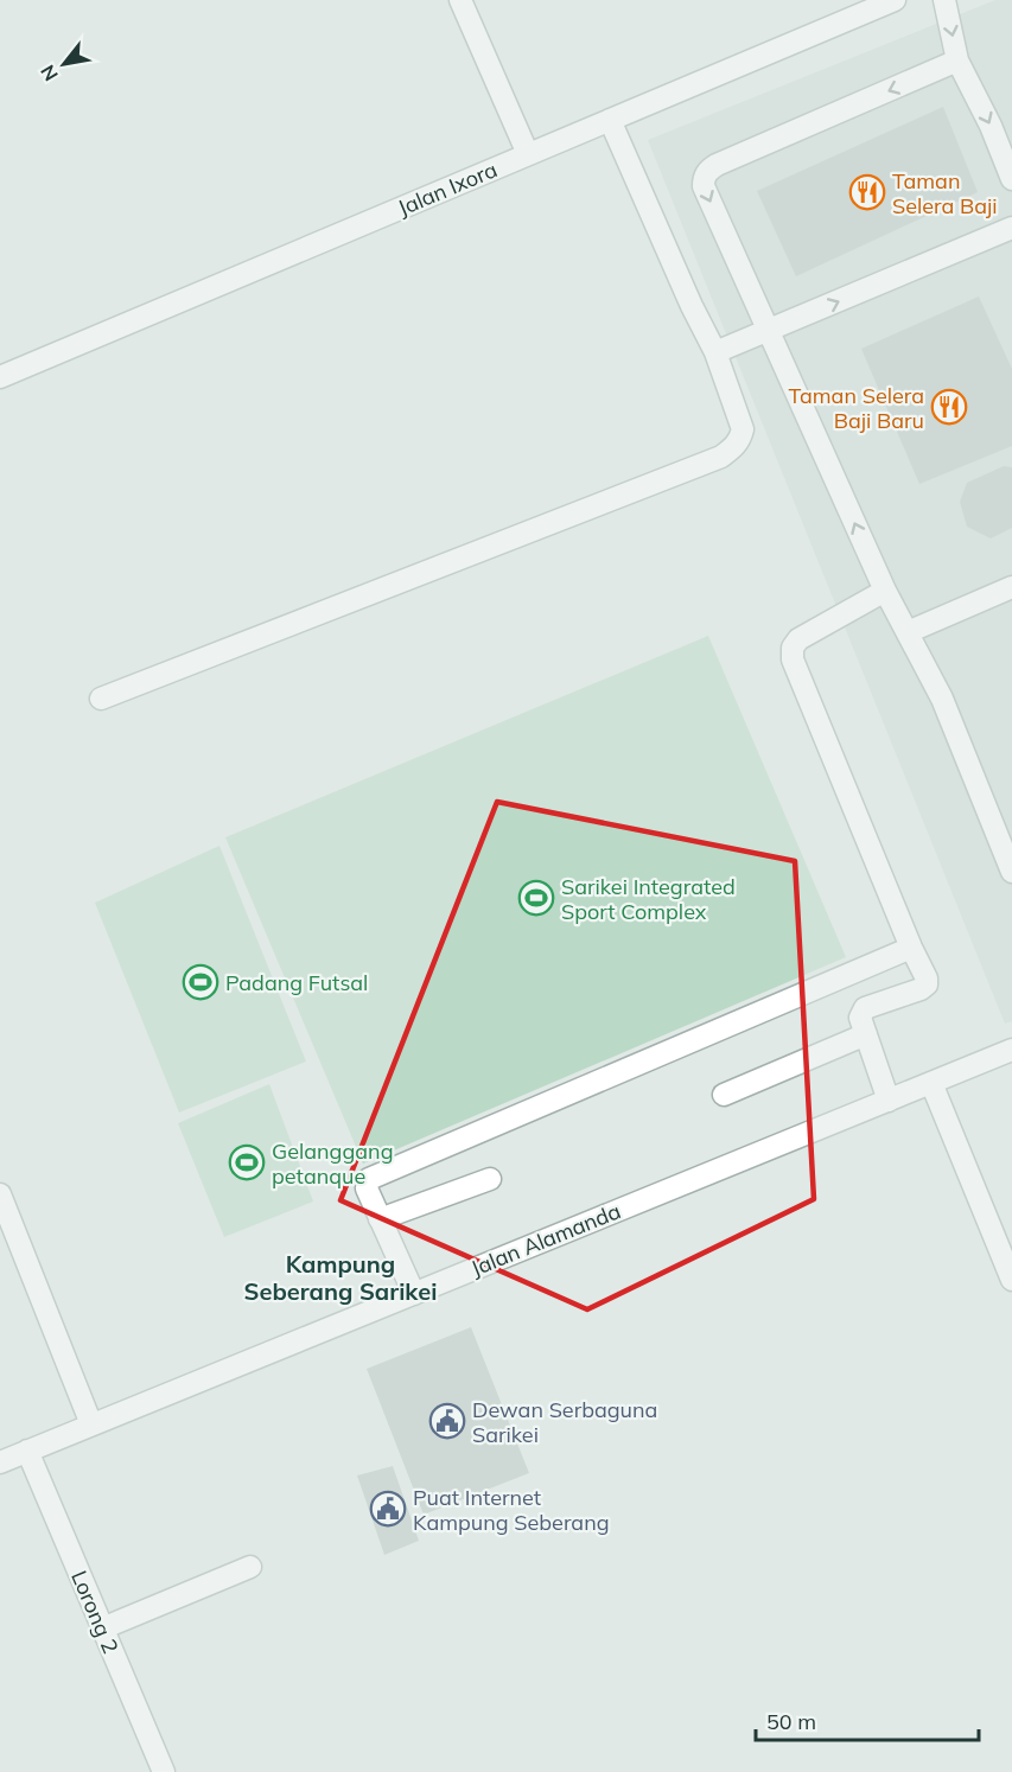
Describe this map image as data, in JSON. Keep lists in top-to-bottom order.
{
  "streets": {
    "street": ["Jalan Ixora", "Jalan Alamanda", "Lorong 2"]
  },
  "crossings": [
    ["Jalan Alamanda", "Lorong 2"]
  ],
  "districts": ["Kampung Seberang Sarikei"],
  "places": {
    "restaurant": ["Taman Selera Baji", "Taman Selera Baji Baru"],
    "sports": ["Sarikei Integrated Sport Complex", "Padang Futsal", "Gelanggang petanque"],
    "public building": ["Dewan Serbaguna Sarikei", "Puat Internet Kampung Seberang"]
  },
  "scale_bar": "50 m",
  "north": "bottom left"
}
